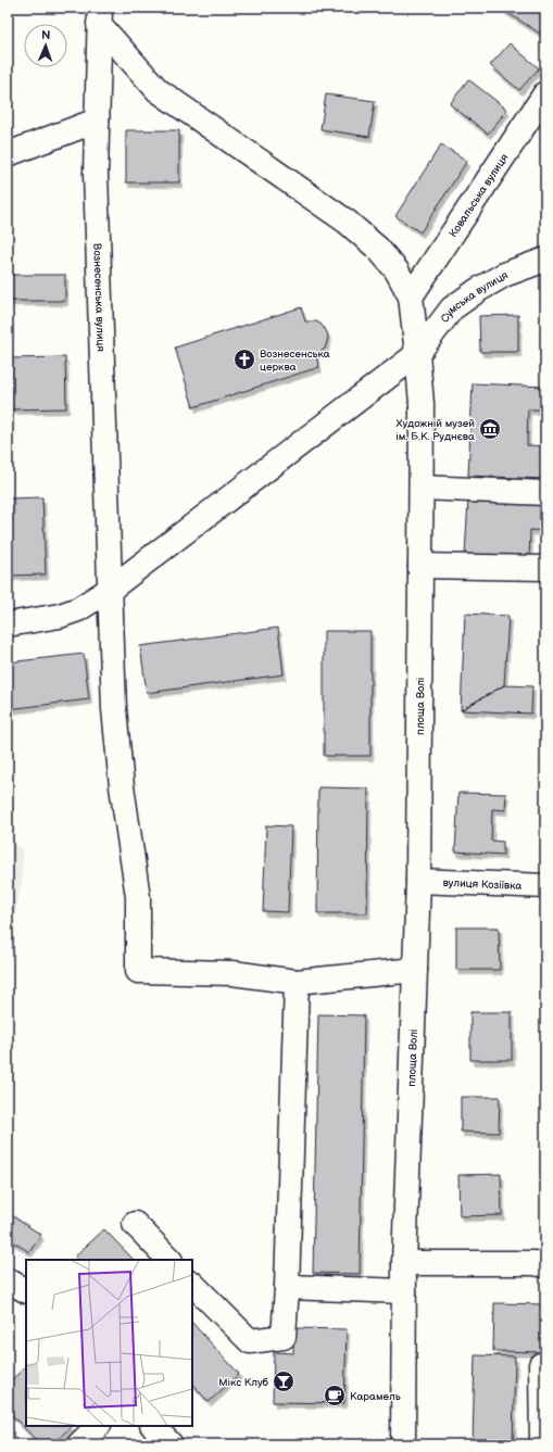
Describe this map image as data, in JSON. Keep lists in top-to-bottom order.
{
  "streets": {
    "main road": [
      "Ковальська вулиця",
      "Вознесенська вулиця",
      "Сумська вулиця",
      "площа Волі",
      "вулиця Козіївка"
    ]
  },
  "crossings": [
    ["Ковальська вулиця", "площа Волі"],
    ["Сумська вулиця", "площа Волі"],
    ["площа Волі", "вулиця Козіївка"]
  ],
  "places": {
    "church": ["Вознесенська церква"],
    "museum": ["Художній музей ім. Б.К. Руднєва"],
    "bar": ["Мікс Клуб"],
    "cafe": ["Карамель"]
  },
  "north": "top"
}
